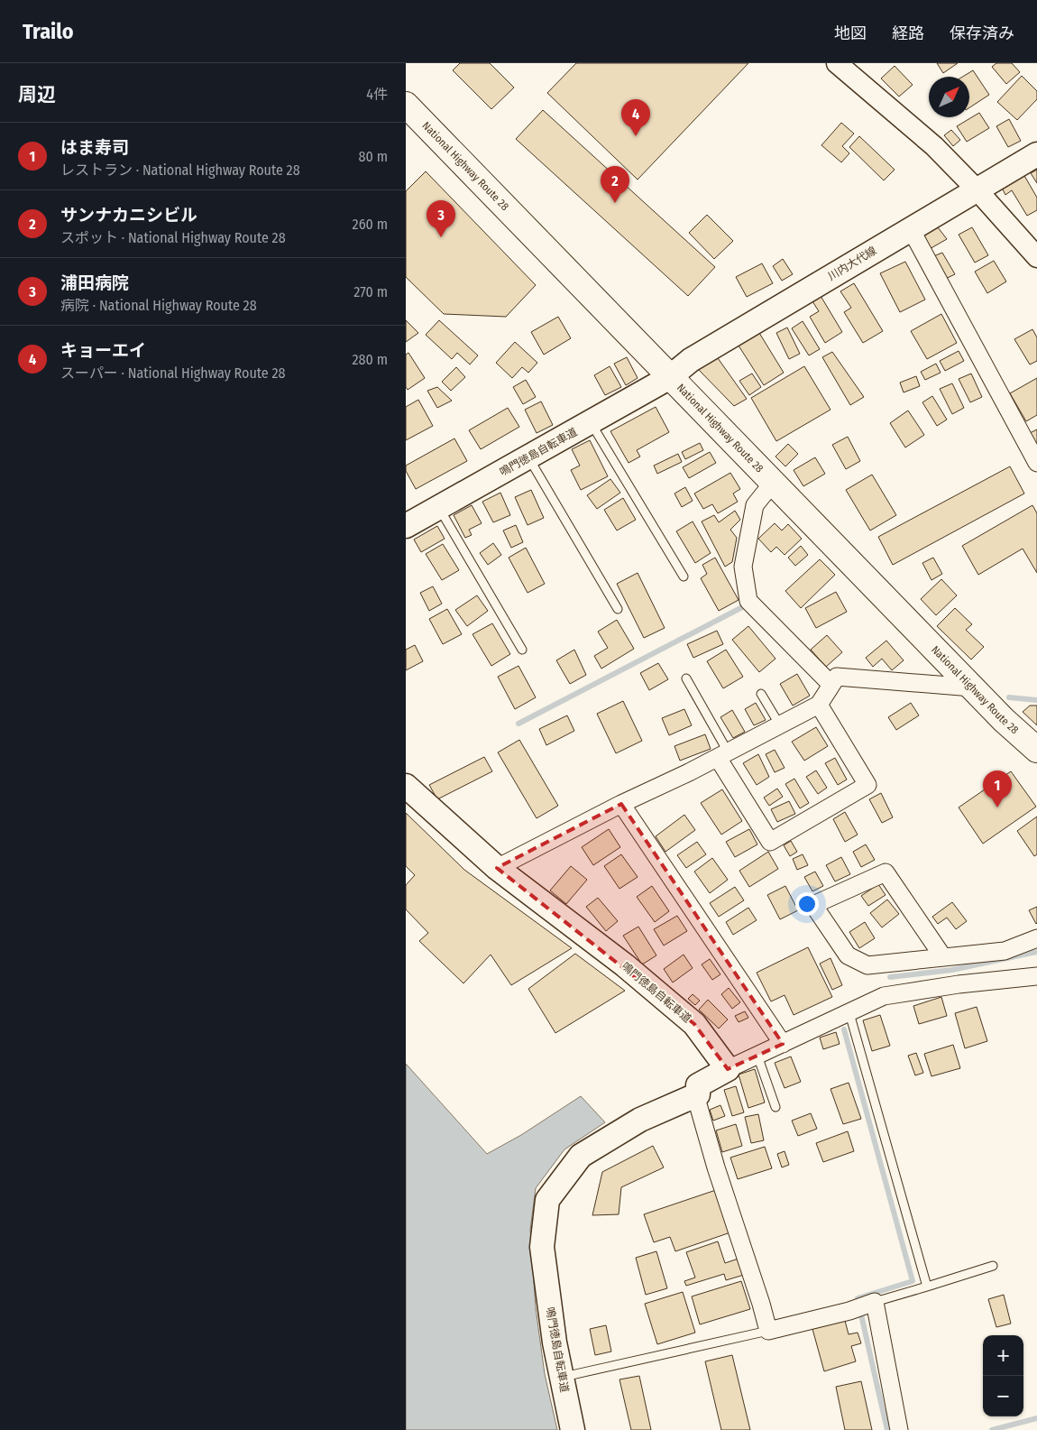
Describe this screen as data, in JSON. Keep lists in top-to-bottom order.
{
  "streets": {
    "highway": ["National Highway Route 28"],
    "main road": ["川内大代線", "鳴門徳島自転車道"]
  },
  "crossings": [
    ["National Highway Route 28", "川内大代線"],
    ["National Highway Route 28", "鳴門徳島自転車道"],
    ["川内大代線", "鳴門徳島自転車道"]
  ],
  "north": "top right",
  "page": {
    "header": "Trailo",
    "nav": ["地図", "経路", "保存済み"],
    "heading": ["周辺", "4件"],
    "pins": [
      "4",
      "2",
      "3",
      "1"
    ],
    "list": [
      {
        "mark": "1",
        "name": "はま寿司",
        "note": "レストラン · National Highway Route 28",
        "value": "80 m"
      },
      {
        "mark": "2",
        "name": "サンナカニシビル",
        "note": "スポット · National Highway Route 28",
        "value": "260 m"
      },
      {
        "mark": "3",
        "name": "浦田病院",
        "note": "病院 · National Highway Route 28",
        "value": "270 m"
      },
      {
        "mark": "4",
        "name": "キョーエイ",
        "note": "スーパー · National Highway Route 28",
        "value": "280 m"
      }
    ],
    "map_buttons": ["+", "−"]
  }
}
